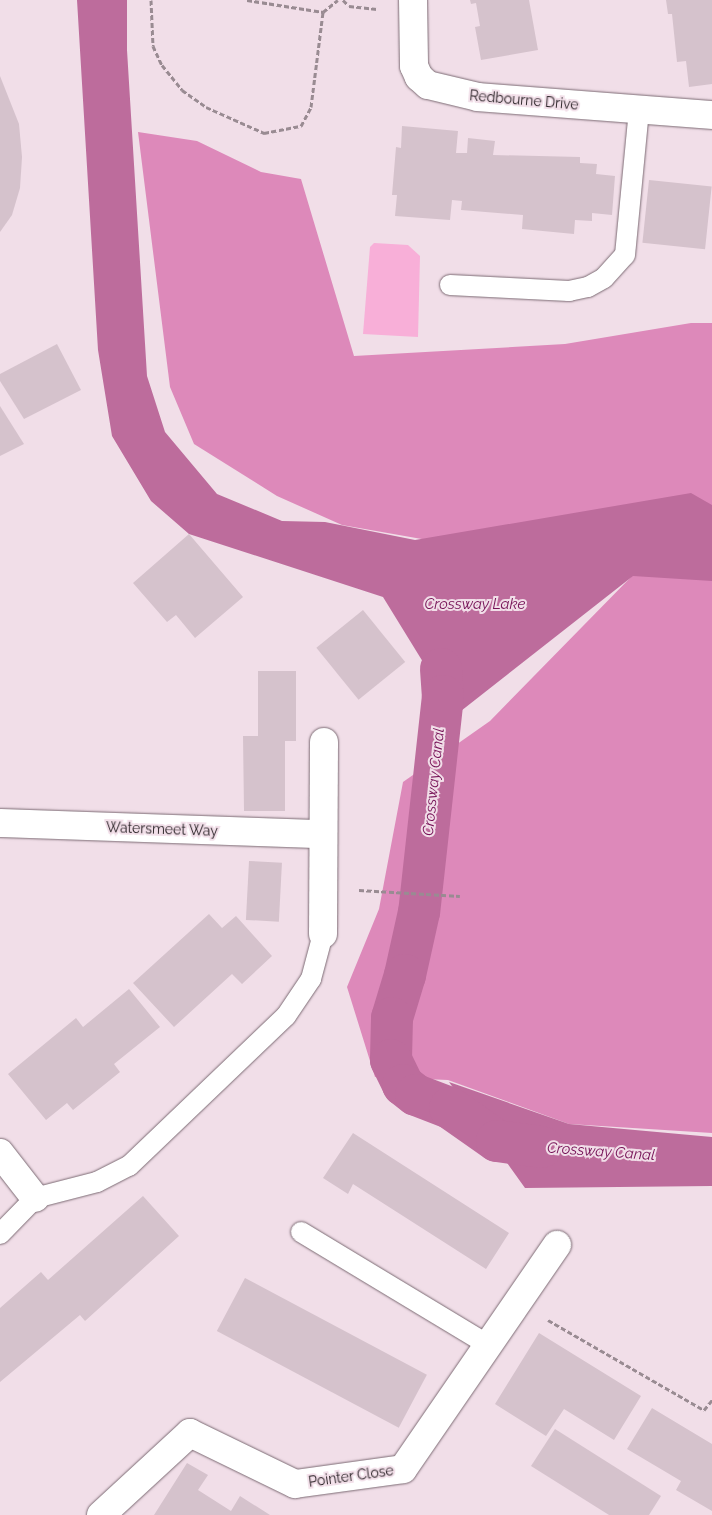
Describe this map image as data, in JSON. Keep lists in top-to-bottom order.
{
  "streets": {
    "street": ["Redbourne Drive", "Watersmeet Way", "Pointer Close"]
  },
  "water": ["Crossway Lake", "Crossway Canal"]
}
